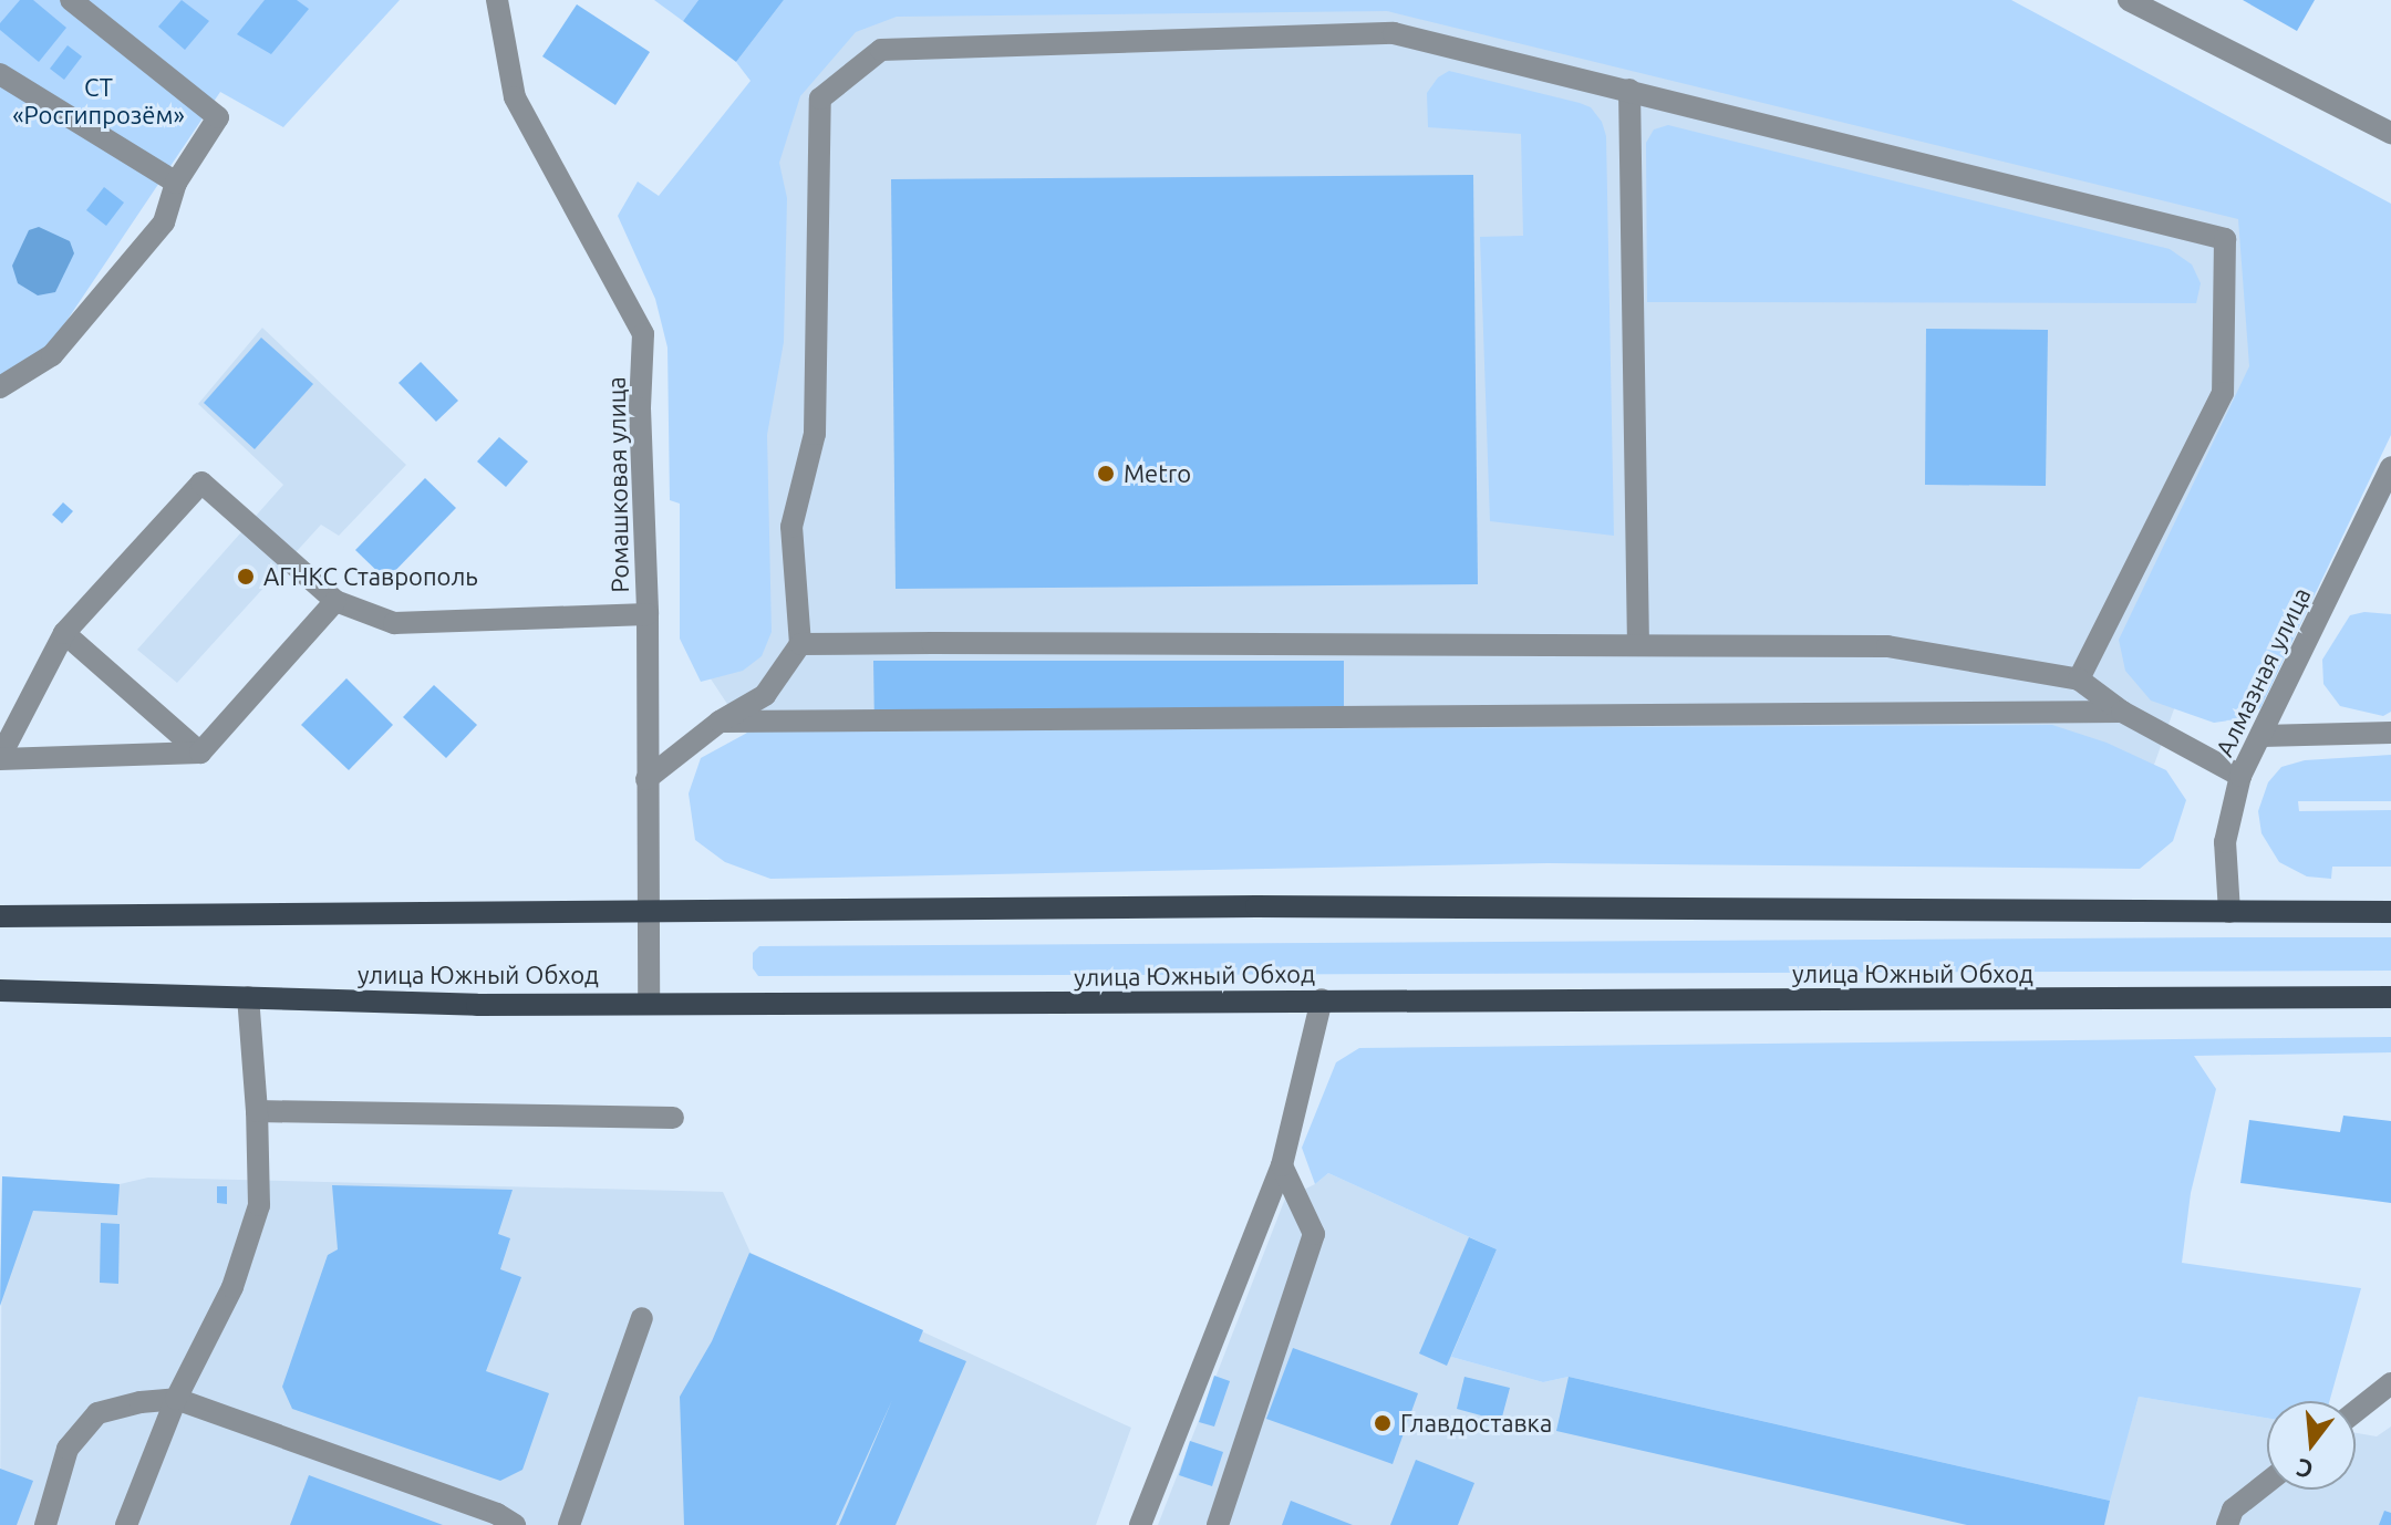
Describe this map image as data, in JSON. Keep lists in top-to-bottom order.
{
  "streets": {
    "main road": ["улица Южный Обход"],
    "street": ["Ромашковая улица", "Алмазная улица"]
  },
  "crossings": [
    ["Ромашковая улица", "улица Южный Обход"]
  ],
  "parks": ["СТ «Росгипрозём»"],
  "places": ["Metro", "АГНКС Ставрополь", "Главдоставка"],
  "north": "bottom"
}
